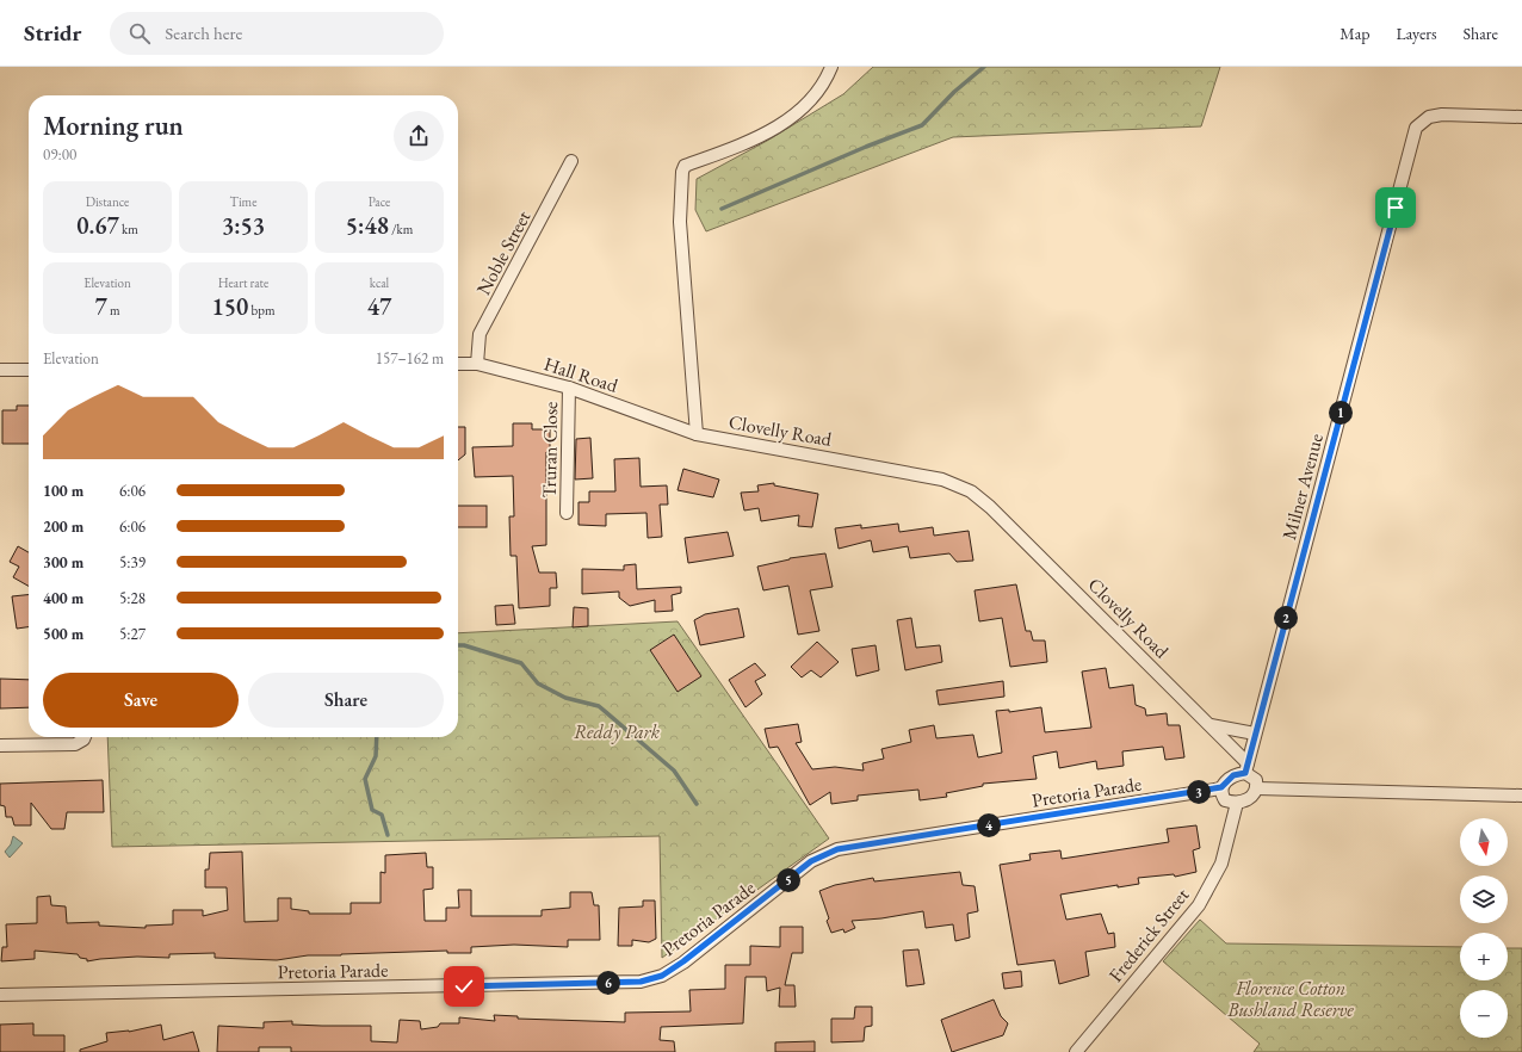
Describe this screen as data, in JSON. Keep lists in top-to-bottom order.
{
  "streets": {
    "street": [
      "Noble Street",
      "Hall Road",
      "Clovelly Road",
      "Truran Close",
      "Milner Avenue",
      "Pretoria Parade",
      "Frederick Street"
    ]
  },
  "crossings": [
    ["Noble Street", "Hall Road"],
    ["Hall Road", "Clovelly Road"],
    ["Hall Road", "Truran Close"],
    ["Clovelly Road", "Milner Avenue"],
    ["Clovelly Road", "Pretoria Parade"],
    ["Clovelly Road", "Frederick Street"],
    ["Milner Avenue", "Pretoria Parade"],
    ["Milner Avenue", "Frederick Street"],
    ["Pretoria Parade", "Frederick Street"]
  ],
  "parks": ["Reddy Park", "Florence Cotton Bushland Reserve"],
  "north": "bottom",
  "page": {
    "header": "Stridr",
    "search": "Search here",
    "nav": ["Map", "Layers", "Share"],
    "heading": ["Morning run", "09:00"],
    "stats": [
      ["Distance", "0.67 km"],
      ["Time", "3:53"],
      ["Pace", "5:48 /km"],
      ["Elevation", "7 m"],
      ["Heart rate", "150 bpm"],
      ["kcal", "47"]
    ],
    "chart": ["Elevation", "157–162 m"],
    "pins": [
      "1",
      "2",
      "3",
      "4",
      "5",
      "6"
    ],
    "list": [
      {
        "name": "100 m",
        "note": "6:06"
      },
      {
        "name": "200 m",
        "note": "6:06"
      },
      {
        "name": "300 m",
        "note": "5:39"
      },
      {
        "name": "400 m",
        "note": "5:28"
      },
      {
        "name": "500 m",
        "note": "5:27"
      }
    ],
    "buttons": ["Save", "Share"],
    "map_buttons": ["+", "−"]
  }
}
